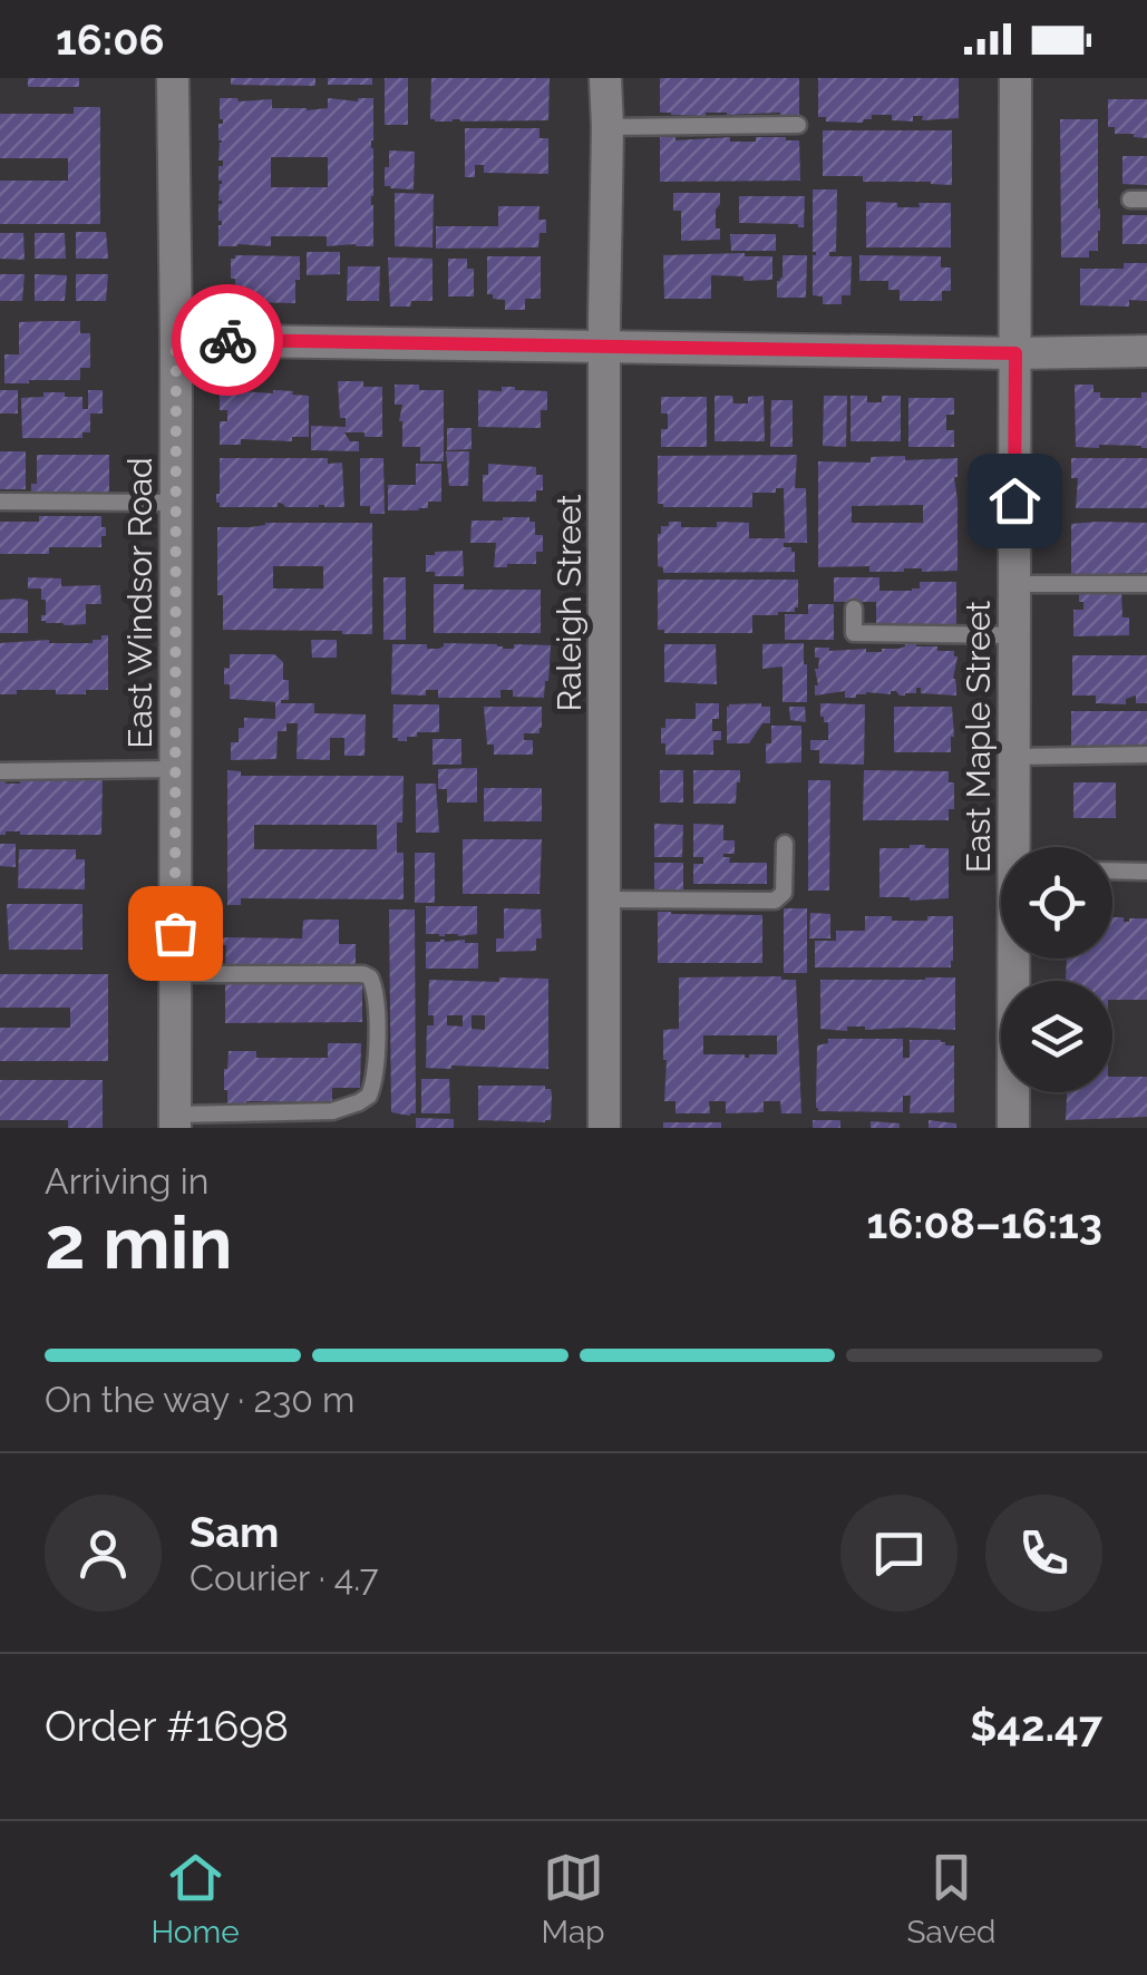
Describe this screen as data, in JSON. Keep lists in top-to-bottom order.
{
  "streets": {
    "street": ["East Windsor Road", "Raleigh Street", "East Maple Street"]
  },
  "page": {
    "status": "16:06",
    "heading": ["2 min", "Arriving in", "16:08–16:13"],
    "panel": [
      "Sam",
      "Courier · 4.7",
      "Order #1698",
      "$42.47"
    ],
    "bar": "On the way · 230 m",
    "tabs": ["Home", "Map", "Saved"]
  }
}
